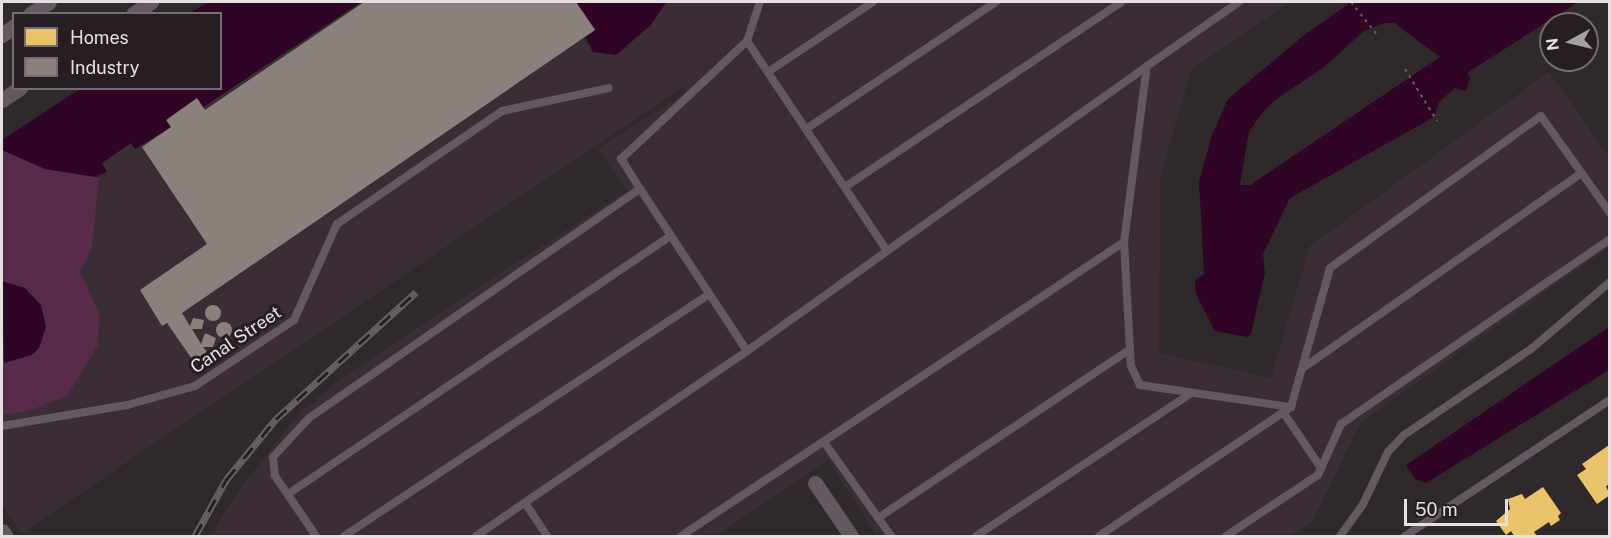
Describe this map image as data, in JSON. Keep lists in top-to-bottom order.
{
  "streets": {
    "lane": ["Canal Street"]
  },
  "legend": ["Homes", "Industry"],
  "scale_bar": "50 m",
  "north": "left"
}
